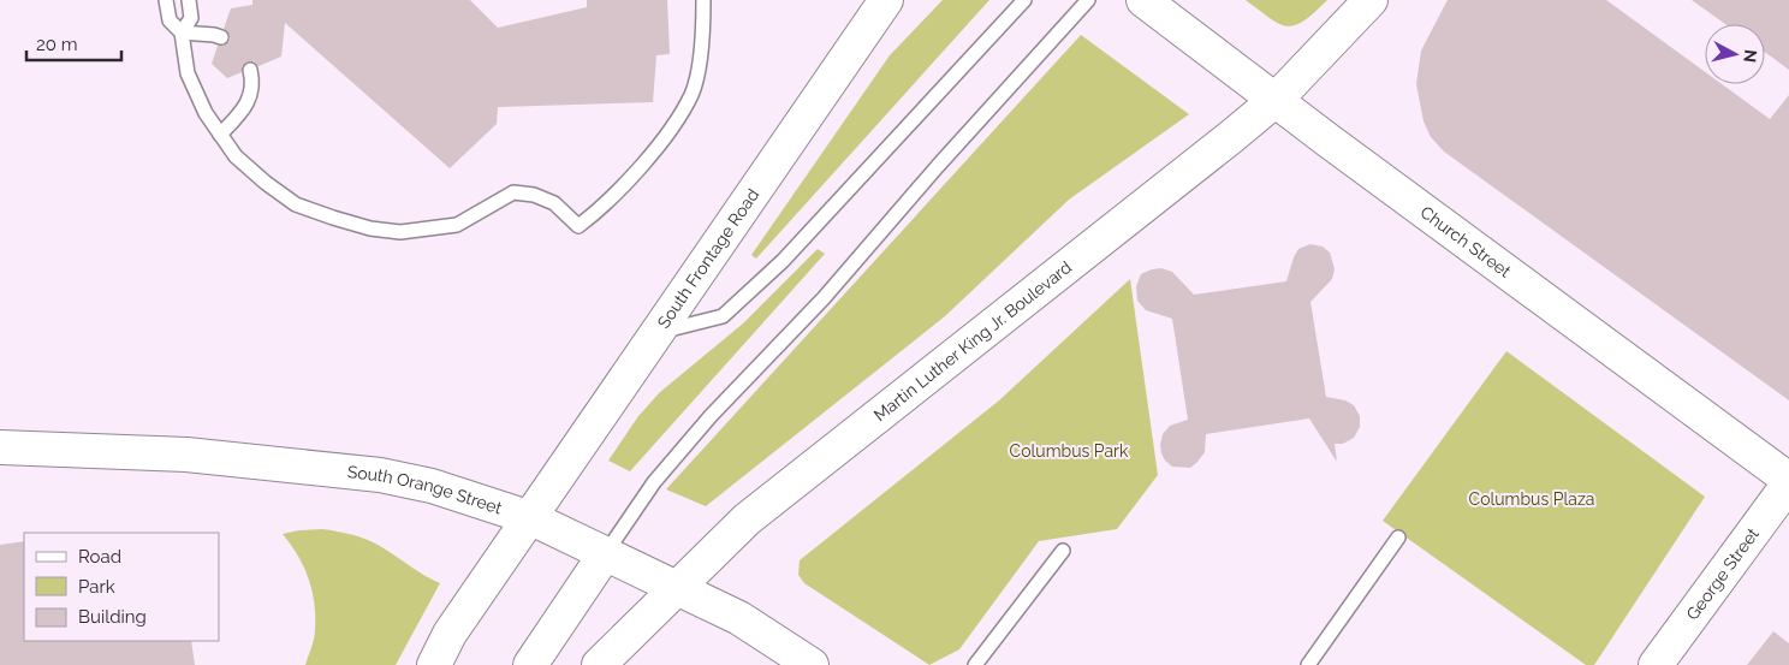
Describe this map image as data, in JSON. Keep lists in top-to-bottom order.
{
  "streets": {
    "main road": [
      "Church Street",
      "South Frontage Road",
      "Martin Luther King Jr. Boulevard",
      "South Orange Street",
      "George Street"
    ]
  },
  "crossings": [
    ["Church Street", "Martin Luther King Jr. Boulevard"],
    ["Church Street", "George Street"],
    ["South Frontage Road", "South Orange Street"],
    ["Martin Luther King Jr. Boulevard", "South Orange Street"]
  ],
  "parks": ["Columbus Park", "Columbus Plaza"],
  "legend": ["Road", "Park", "Building"],
  "scale_bar": "20 m",
  "north": "right"
}
